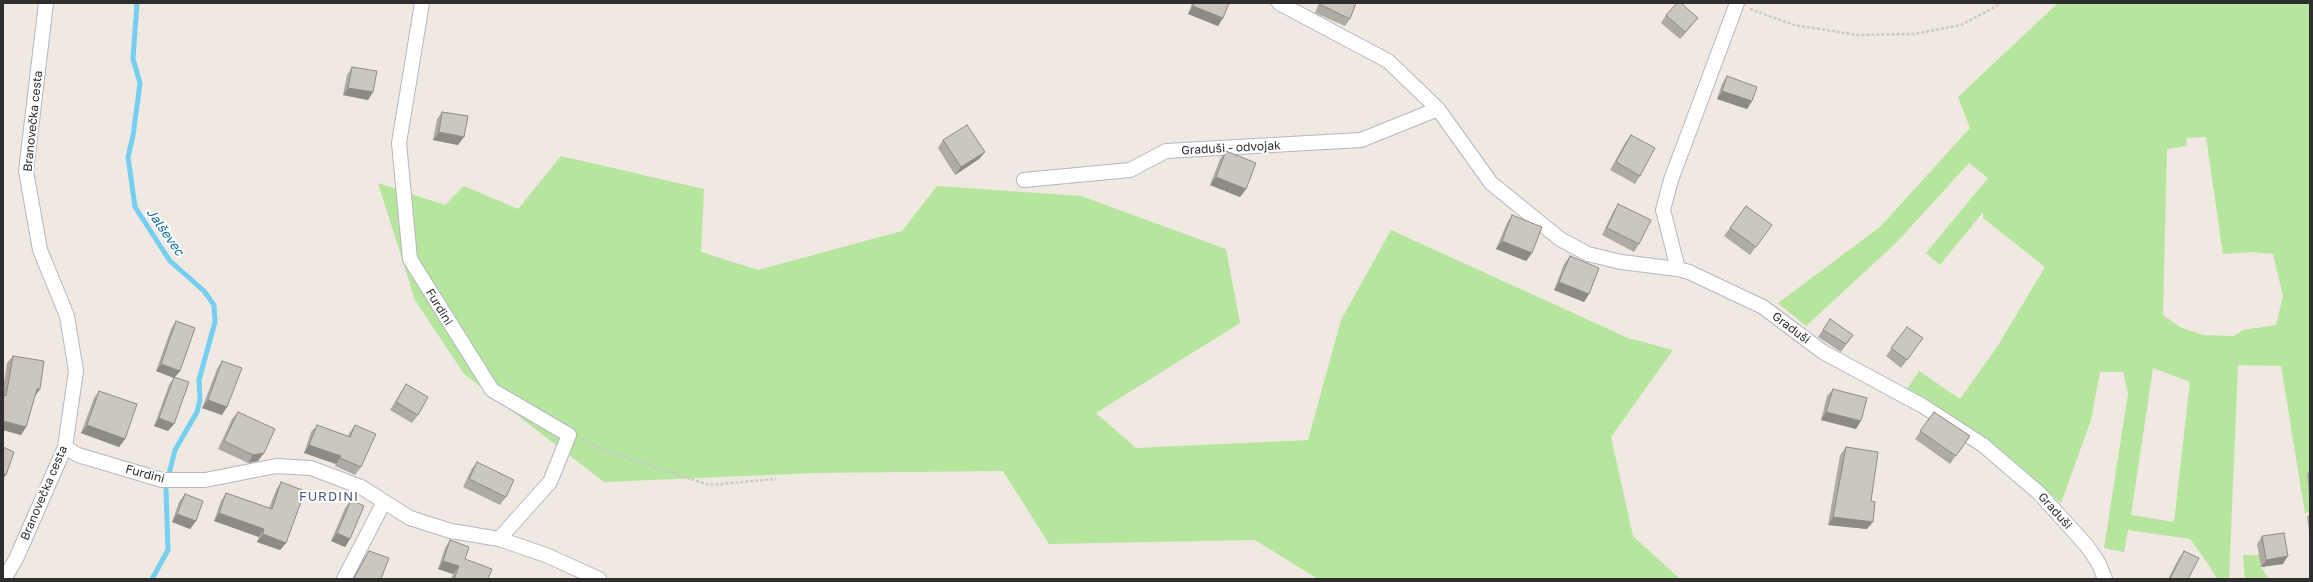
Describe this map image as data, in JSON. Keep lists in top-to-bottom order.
{
  "streets": {
    "street": [
      "Branovečka cesta",
      "Graduši - odvojak",
      "Furdini",
      "Graduši"
    ]
  },
  "crossings": [
    ["Branovečka cesta", "Furdini"]
  ],
  "districts": ["FURDINI"],
  "water": ["Jalševec"]
}
